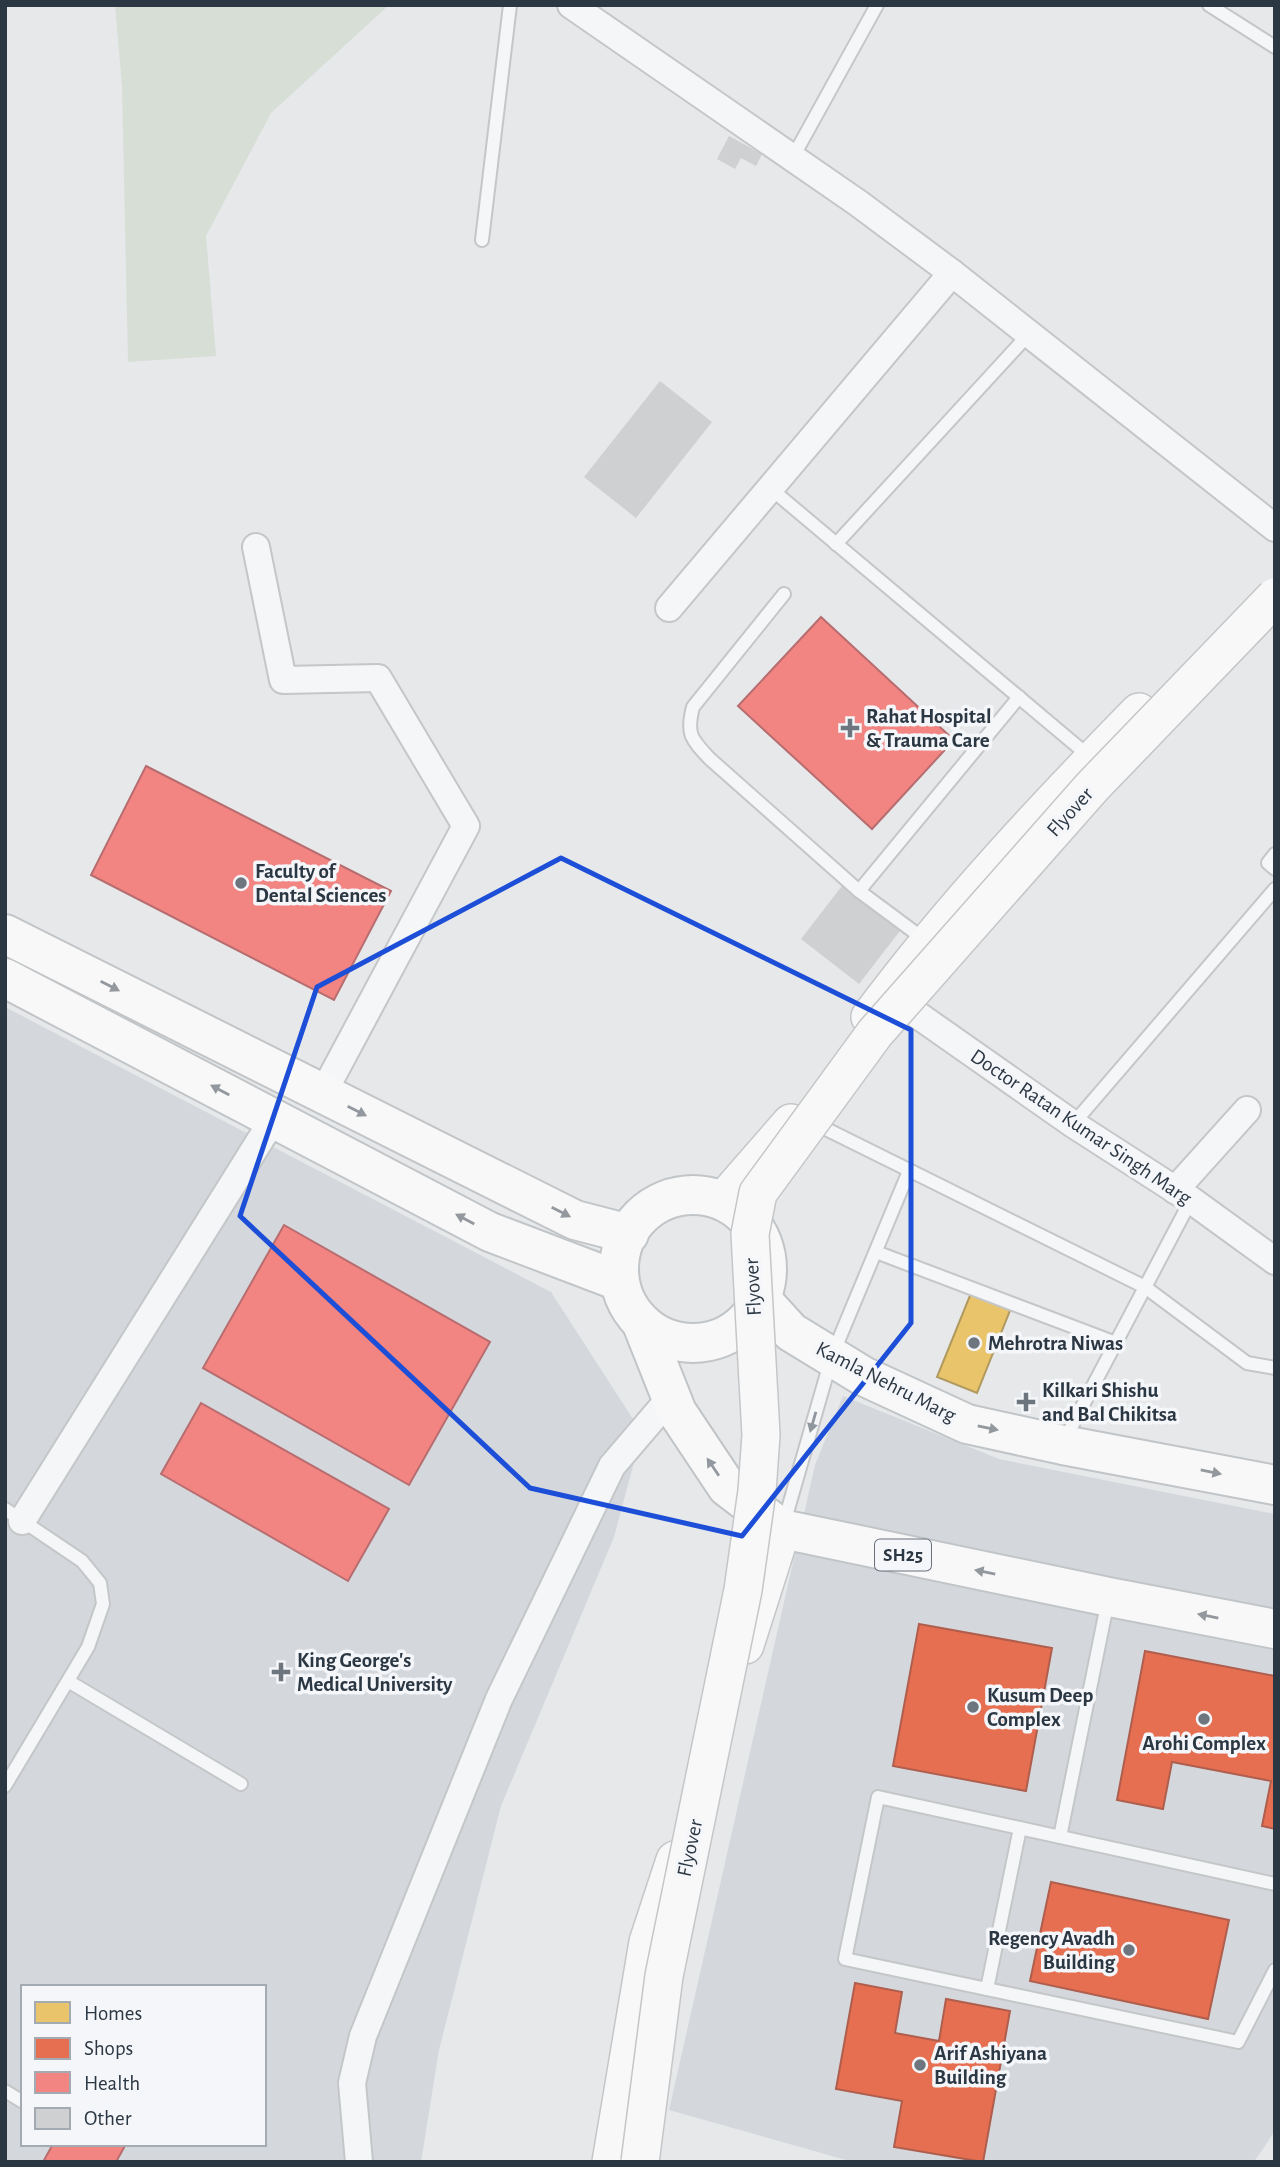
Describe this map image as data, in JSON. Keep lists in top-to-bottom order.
{
  "streets": {
    "main road": ["Flyover", "Kamla Nehru Marg", "SH25"],
    "street": ["Doctor Ratan Kumar Singh Marg"]
  },
  "crossings": [
    ["Kamla Nehru Marg", "SH25"]
  ],
  "places": {
    "health": ["Rahat Hospital & Trauma Care", "Kilkari Shishu and Bal Chikitsa", "King George's Medical University"],
    "other": [
      "Faculty of Dental Sciences",
      "Mehrotra Niwas",
      "Kusum Deep Complex",
      "Arohi Complex",
      "Regency Avadh Building",
      "Arif Ashiyana Building"
    ]
  },
  "legend": [
    "Homes",
    "Shops",
    "Health",
    "Other"
  ]
}
